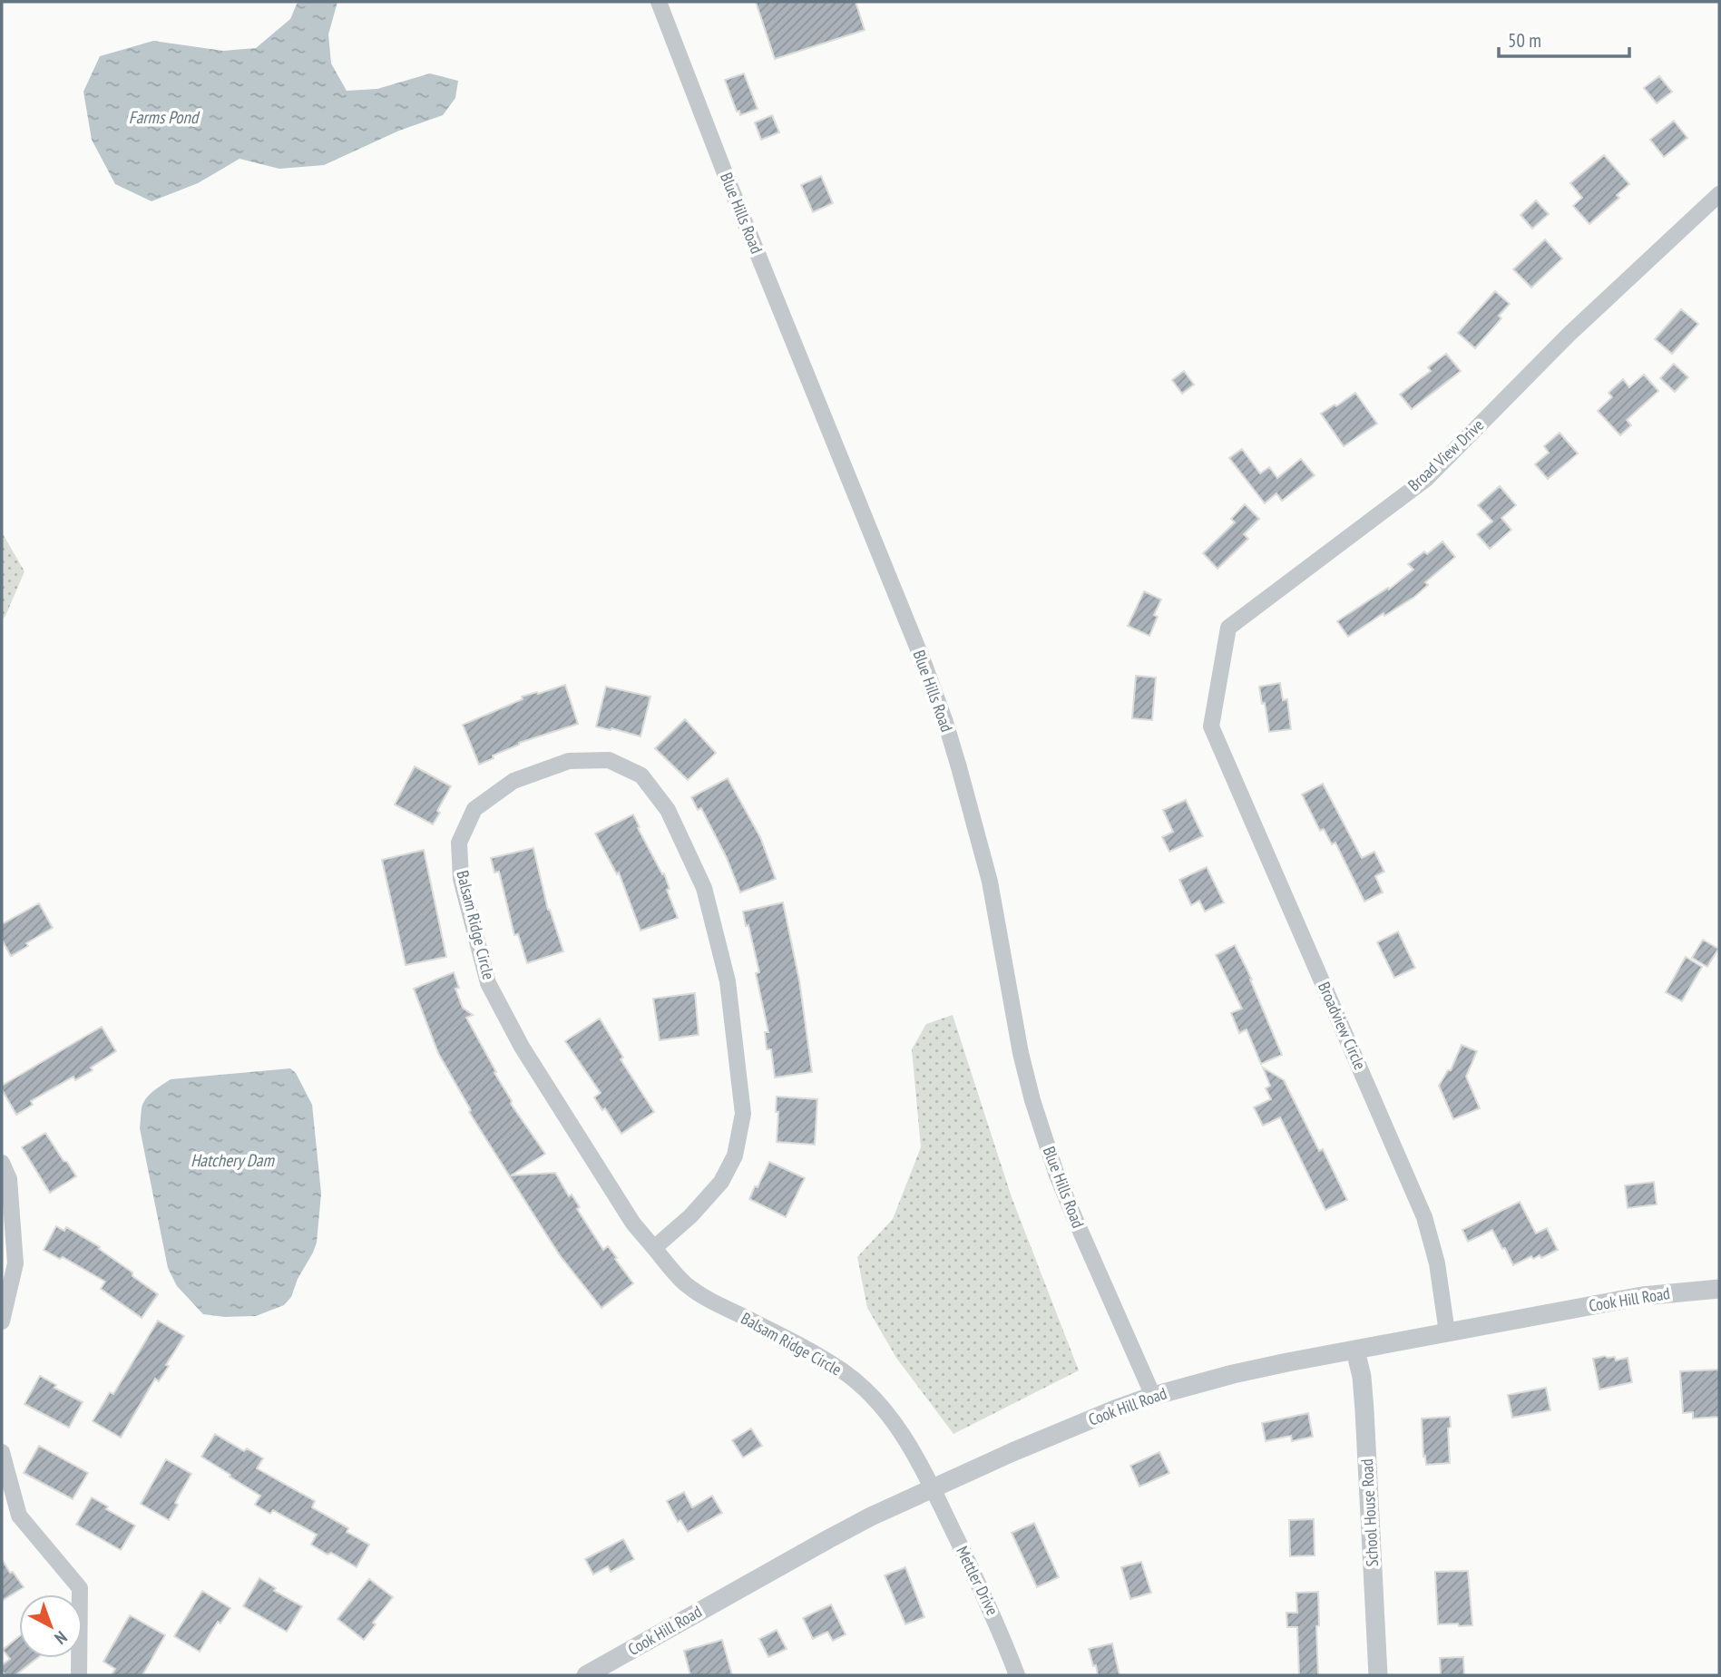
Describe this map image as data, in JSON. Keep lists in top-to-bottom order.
{
  "streets": {
    "street": [
      "Blue Hills Road",
      "Broad View Drive",
      "Balsam Ridge Circle",
      "Broadview Circle",
      "Cook Hill Road",
      "School House Road",
      "Mettler Drive"
    ]
  },
  "crossings": [
    ["Blue Hills Road", "Cook Hill Road"],
    ["Broad View Drive", "Broadview Circle"],
    ["Balsam Ridge Circle", "Cook Hill Road"],
    ["Balsam Ridge Circle", "Mettler Drive"],
    ["Broadview Circle", "Cook Hill Road"],
    ["Cook Hill Road", "School House Road"],
    ["Cook Hill Road", "Mettler Drive"]
  ],
  "water": ["Farms Pond", "Hatchery Dam"],
  "scale_bar": "50 m",
  "north": "bottom right"
}
